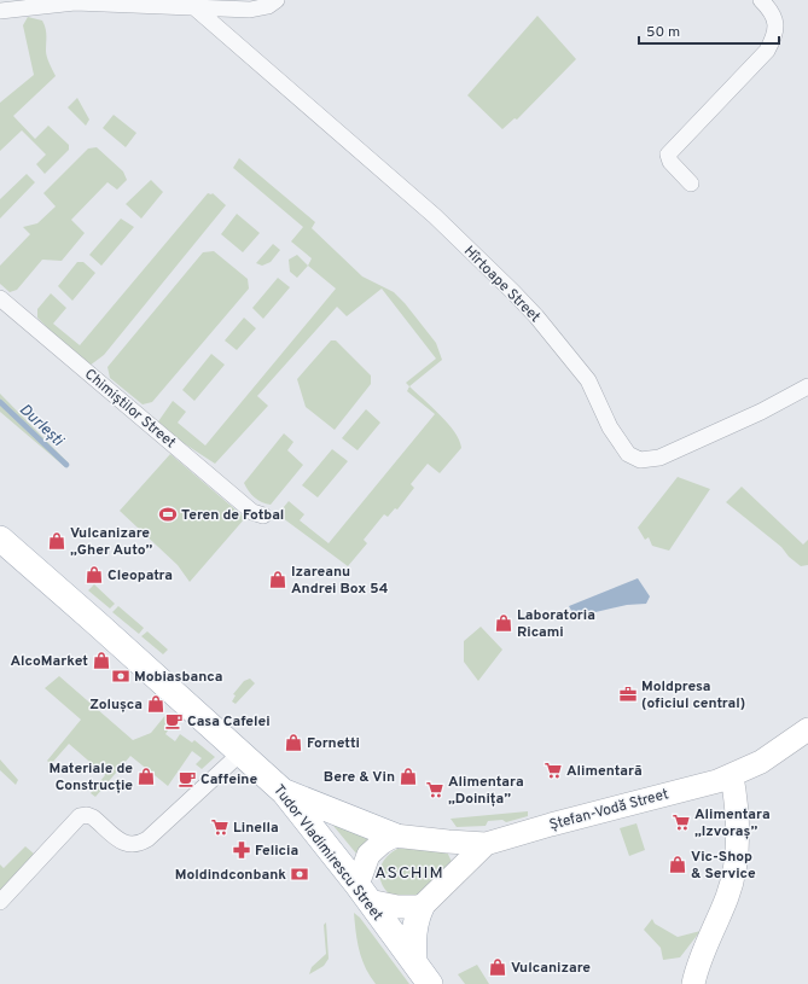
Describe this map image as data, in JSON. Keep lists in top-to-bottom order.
{
  "streets": {
    "main road": ["Tudor Vladimirescu Street"],
    "street": ["Hîrtoape Street", "Chimiștilor Street", "Ștefan-Vodă Street"]
  },
  "districts": ["ASCHIM"],
  "water": ["Durlești"],
  "places": {
    "sports": ["Teren de Fotbal"],
    "shop": [
      "Vulcanizare „Gher Auto”",
      "Cleopatra",
      "Izareanu Andrei Box 54",
      "Laboratoria Ricami",
      "AlcoMarket",
      "Zolușca",
      "Fornetti",
      "Materiale de Construcție",
      "Bere & Vin",
      "Vic-Shop & Service",
      "Vulcanizare"
    ],
    "bank": ["Mobiasbanca", "Moldindconbank"],
    "office": ["Moldpresa (oficiul central)"],
    "cafe": ["Casa Cafelei", "Caffeine"],
    "supermarket": [
      "Alimentară",
      "Alimentara „Doinița”",
      "Alimentara „Izvoraș”",
      "Linella"
    ],
    "pharmacy": ["Felicia"]
  },
  "scale_bar": "50 m"
}
